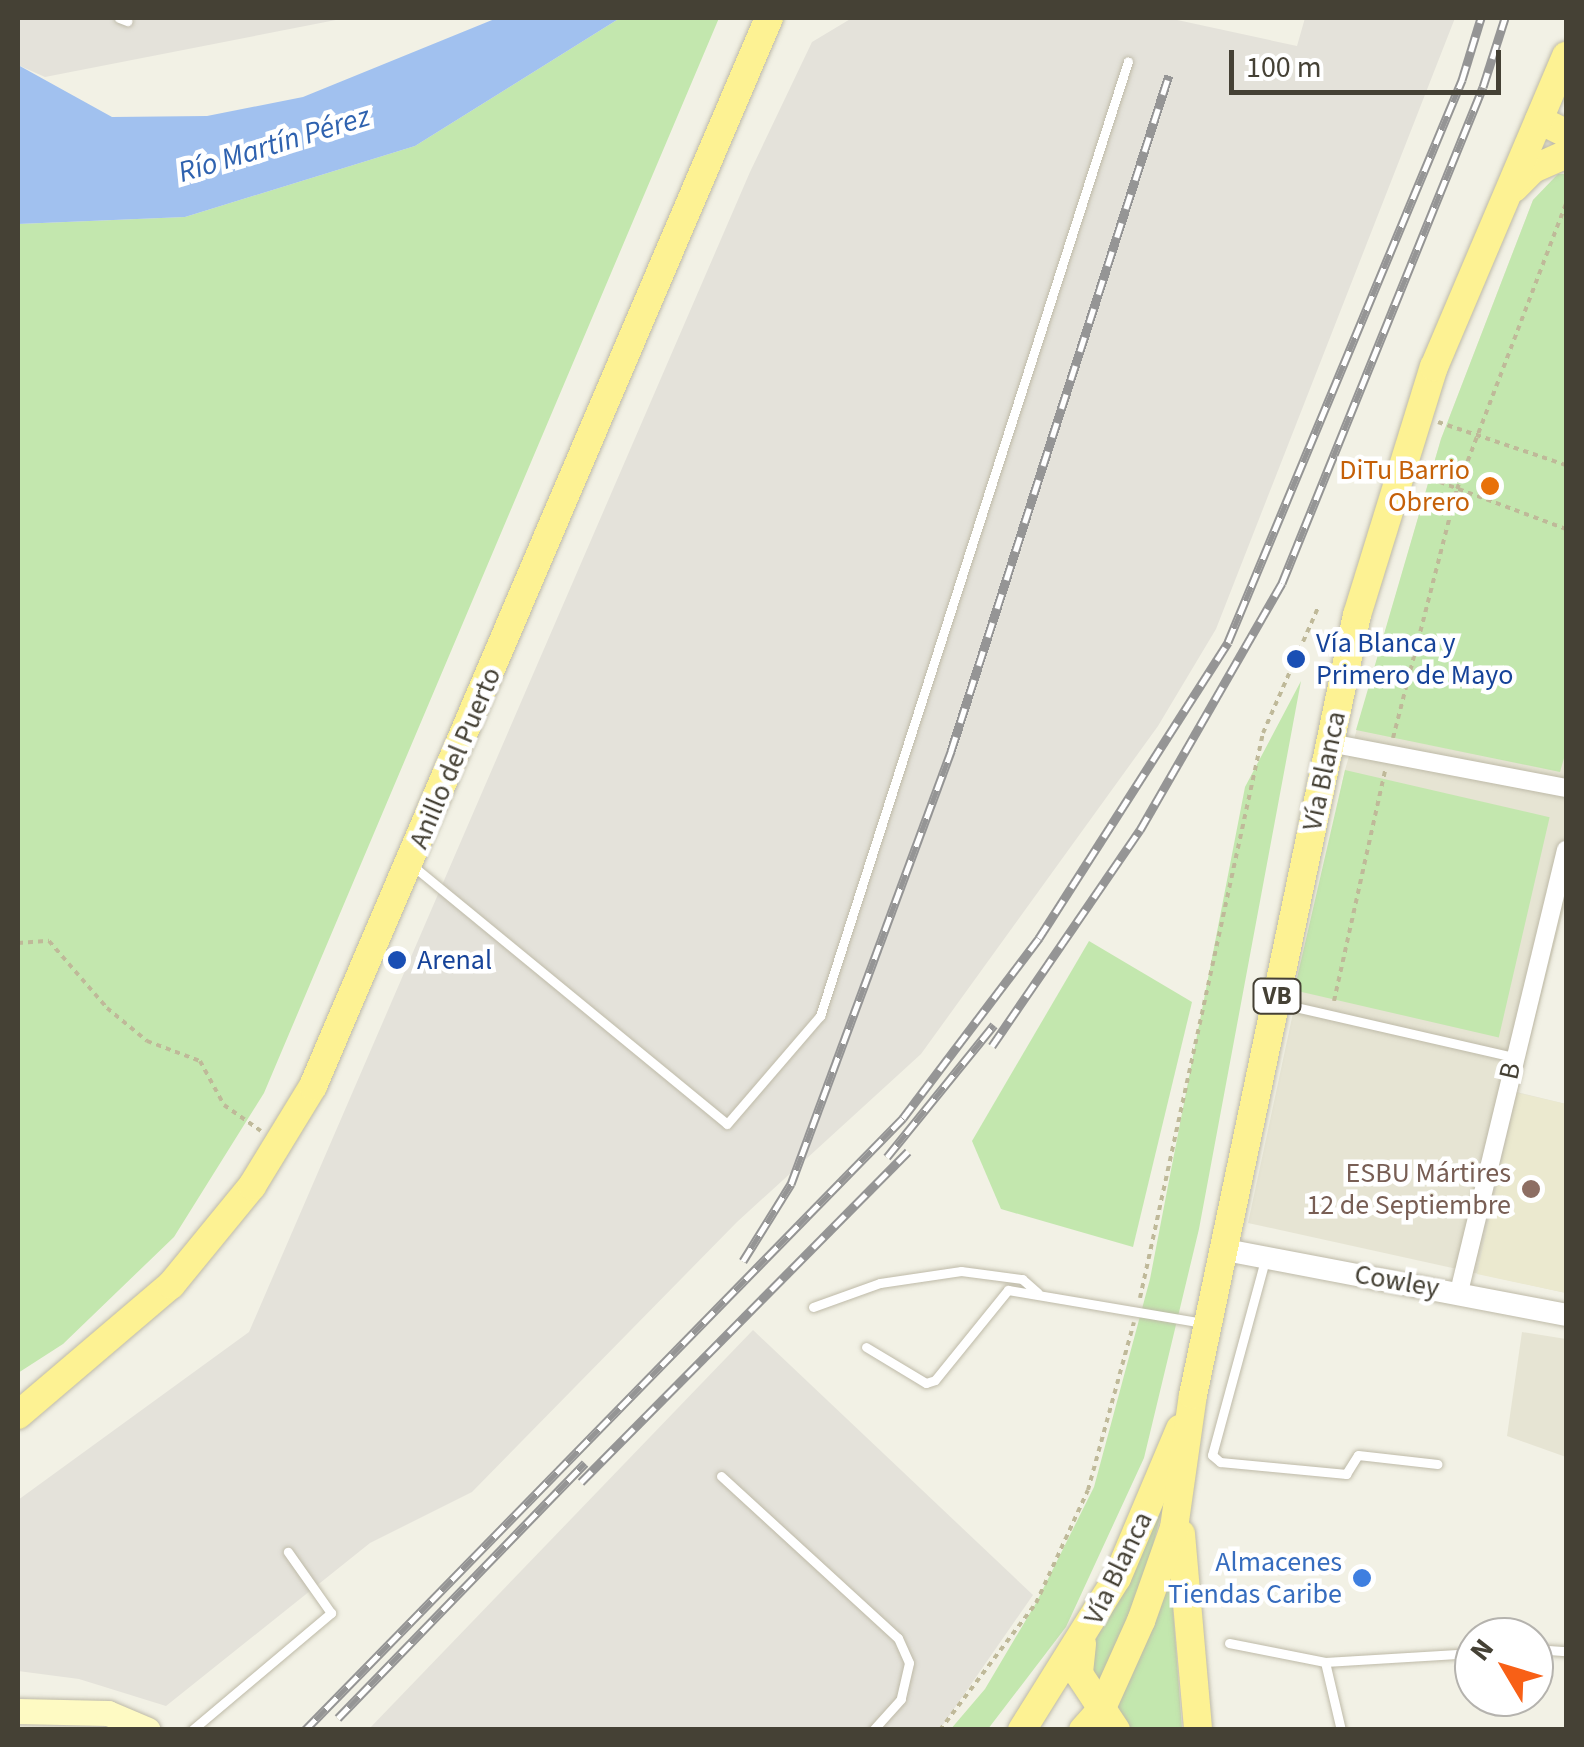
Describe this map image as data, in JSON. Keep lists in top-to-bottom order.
{
  "streets": {
    "main road": ["Anillo del Puerto", "Vía Blanca", "VB"],
    "street": ["B", "Cowley"]
  },
  "crossings": [
    ["Vía Blanca", "Cowley"],
    ["B", "Cowley"]
  ],
  "water": ["Río Martín Pérez"],
  "places": [
    "DiTu Barrio Obrero",
    "Vía Blanca y Primero de Mayo",
    "Arenal",
    "ESBU Mártires 12 de Septiembre",
    "Almacenes Tiendas Caribe"
  ],
  "scale_bar": "100 m",
  "north": "top left"
}
